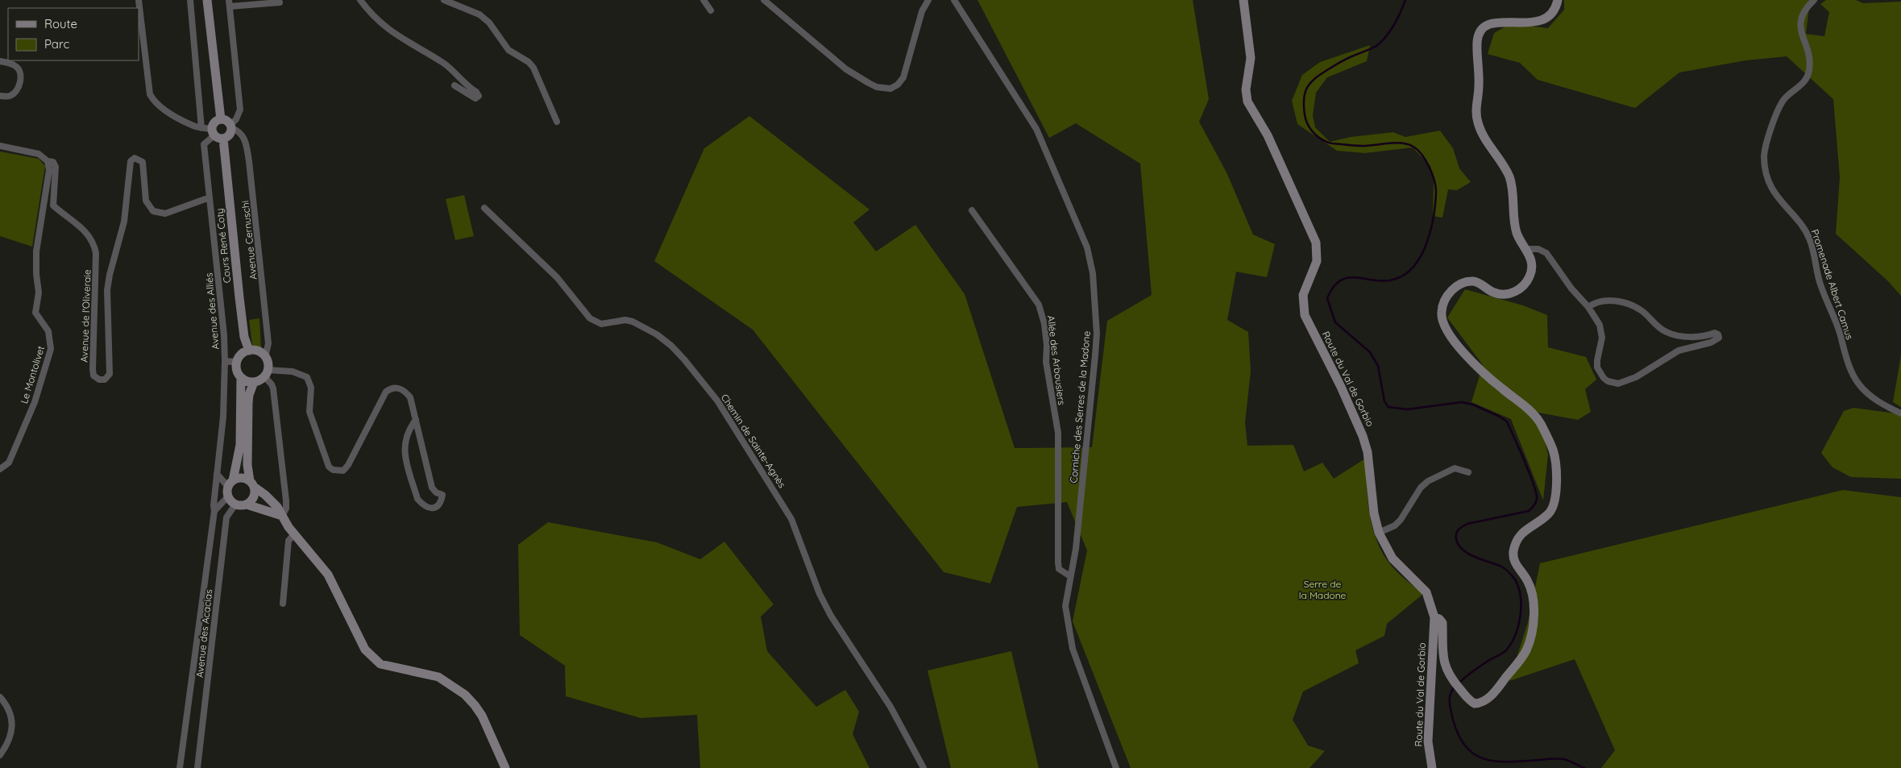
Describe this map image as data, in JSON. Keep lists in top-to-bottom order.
{
  "streets": {
    "street": [
      "Avenue Cernuschi",
      "Cours René Coty",
      "Promenade Albert Camus",
      "Avenue des Alliés",
      "Avenue de l'Oliveraie",
      "Allée des Arbousiers",
      "Le Montolivet",
      "Route du Val de Gorbio",
      "Corniche des Serres de la Madone",
      "Chemin de Sainte-Agnès",
      "Avenue des Acacias"
    ]
  },
  "crossings": [
    ["Avenue Cernuschi", "Cours René Coty"],
    ["Avenue Cernuschi", "Avenue des Alliés"],
    ["Cours René Coty", "Avenue des Alliés"],
    ["Avenue des Alliés", "Avenue de l'Oliveraie"],
    ["Avenue des Alliés", "Avenue des Acacias"],
    ["Avenue de l'Oliveraie", "Le Montolivet"],
    ["Allée des Arbousiers", "Corniche des Serres de la Madone"]
  ],
  "parks": ["Serre de la Madone"],
  "legend": ["Route", "Parc"]
}
